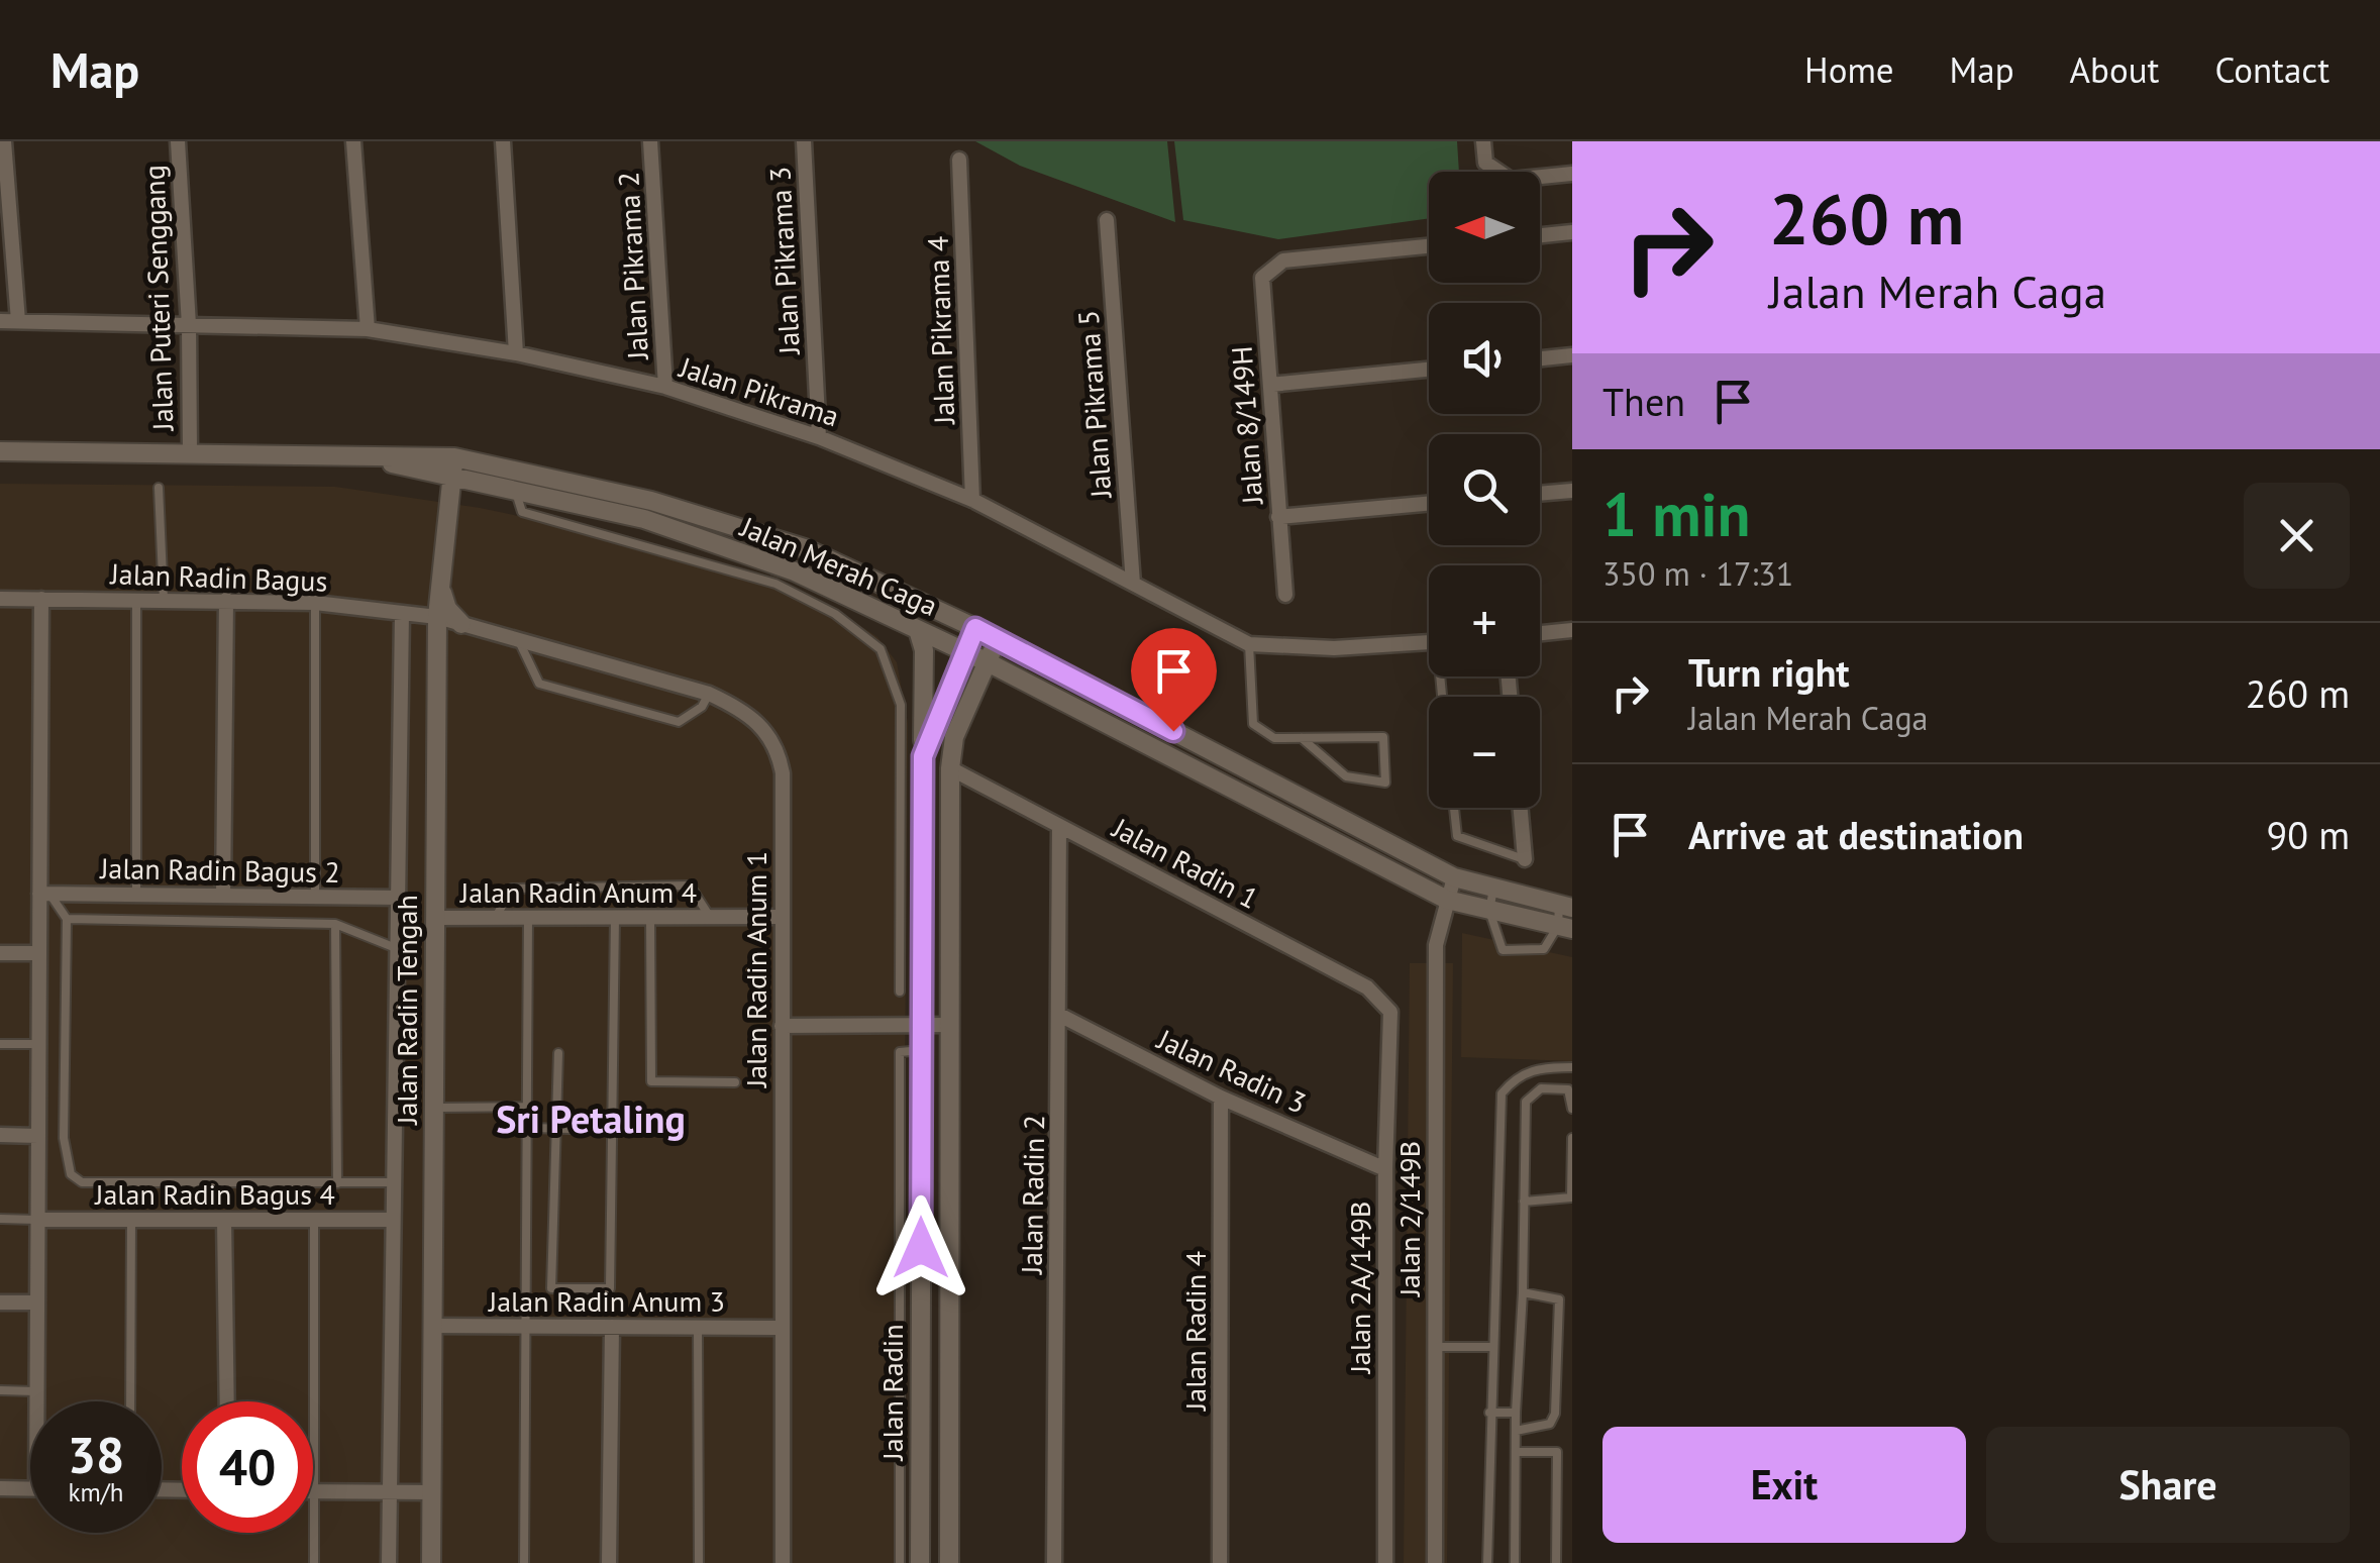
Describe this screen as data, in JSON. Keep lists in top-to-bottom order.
{
  "streets": {
    "street": [
      "Jalan Pikrama 3",
      "Jalan Pikrama 2",
      "Jalan Puteri Senggang",
      "Jalan Pikrama 4",
      "Jalan Pikrama",
      "Jalan Pikrama 5",
      "Jalan 8/149H",
      "Jalan Merah Caga",
      "Jalan Radin Bagus",
      "Jalan Radin 1",
      "Jalan Radin Bagus 2",
      "Jalan Radin Anum 4",
      "Jalan Radin Anum 1",
      "Jalan Radin Tengah",
      "Jalan Radin 3",
      "Jalan Radin Bagus 4",
      "Jalan Radin 2",
      "Jalan 2/149B",
      "Jalan 2A/149B",
      "Jalan Radin Anum 3",
      "Jalan Radin 4",
      "Jalan Radin"
    ]
  },
  "crossings": [
    ["Jalan Pikrama 3", "Jalan Pikrama"],
    ["Jalan Pikrama 2", "Jalan Pikrama"],
    ["Jalan Puteri Senggang", "Jalan Pikrama"],
    ["Jalan Puteri Senggang", "Jalan Merah Caga"],
    ["Jalan Pikrama 4", "Jalan Pikrama"],
    ["Jalan Pikrama", "Jalan Pikrama 5"],
    ["Jalan Merah Caga", "Jalan Radin Tengah"],
    ["Jalan Merah Caga", "Jalan 2/149B"],
    ["Jalan Merah Caga", "Jalan Radin"],
    ["Jalan Radin Bagus", "Jalan Radin Anum 1"],
    ["Jalan Radin Bagus", "Jalan Radin Tengah"],
    ["Jalan Radin 1", "Jalan Radin 2"],
    ["Jalan Radin 1", "Jalan 2A/149B"],
    ["Jalan Radin 1", "Jalan Radin"],
    ["Jalan Radin Bagus 2", "Jalan Radin Tengah"],
    ["Jalan Radin Anum 4", "Jalan Radin Anum 1"],
    ["Jalan Radin Anum 4", "Jalan Radin Tengah"],
    ["Jalan Radin Anum 1", "Jalan Radin Tengah"],
    ["Jalan Radin Anum 1", "Jalan Radin Anum 3"],
    ["Jalan Radin Tengah", "Jalan Radin Bagus 4"],
    ["Jalan Radin Tengah", "Jalan Radin Anum 3"],
    ["Jalan Radin 3", "Jalan Radin 2"],
    ["Jalan Radin 3", "Jalan 2A/149B"],
    ["Jalan Radin 3", "Jalan Radin 4"]
  ],
  "districts": ["Sri Petaling"],
  "north": "left",
  "page": {
    "header": "Map",
    "nav": [
      "Home",
      "Map",
      "About",
      "Contact"
    ],
    "turn": ["260 m", "Jalan Merah Caga"],
    "map_buttons": ["+", "−"],
    "then": "Then",
    "heading": ["1 min", "350 m · 17:31"],
    "list": [
      {
        "name": "Turn right",
        "note": "Jalan Merah Caga",
        "value": "260 m"
      },
      {
        "name": "Arrive at destination",
        "value": "90 m"
      }
    ],
    "speed": "38 km/h",
    "limit": "40",
    "buttons": ["Exit", "Share"]
  }
}
